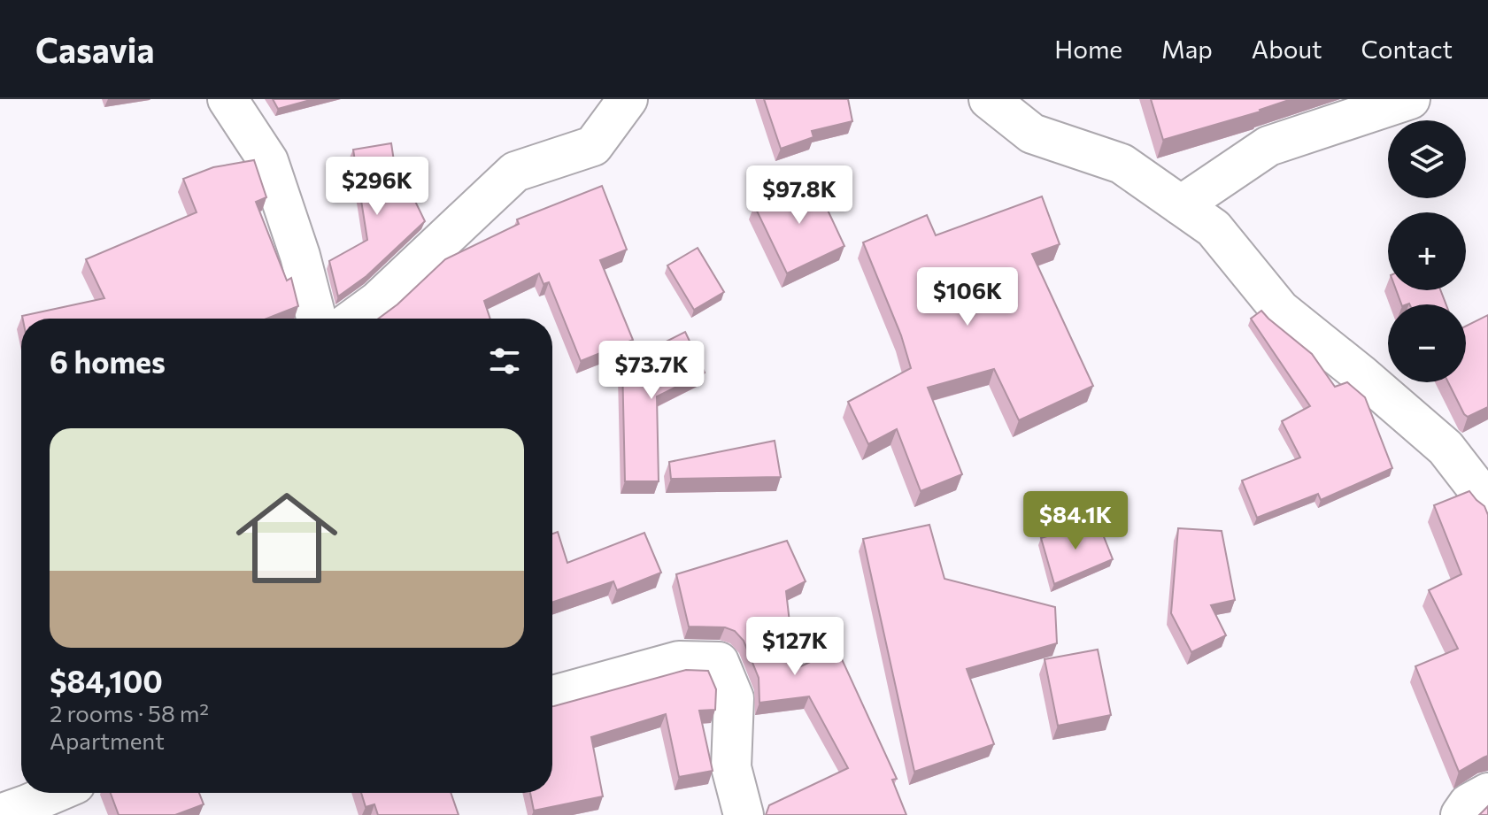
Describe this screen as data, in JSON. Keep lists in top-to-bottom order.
{
  "page": {
    "header": "Casavia",
    "nav": [
      "Home",
      "Map",
      "About",
      "Contact"
    ],
    "map_buttons": ["+", "−"],
    "price": [
      "$296K",
      "$97.8K",
      "$106K",
      "$73.7K",
      "$84.1K",
      "$127K"
    ],
    "heading": "6 homes",
    "list": [
      {
        "name": "$84,100",
        "note": "2 rooms · 58 m² · Apartment"
      }
    ]
  }
}
